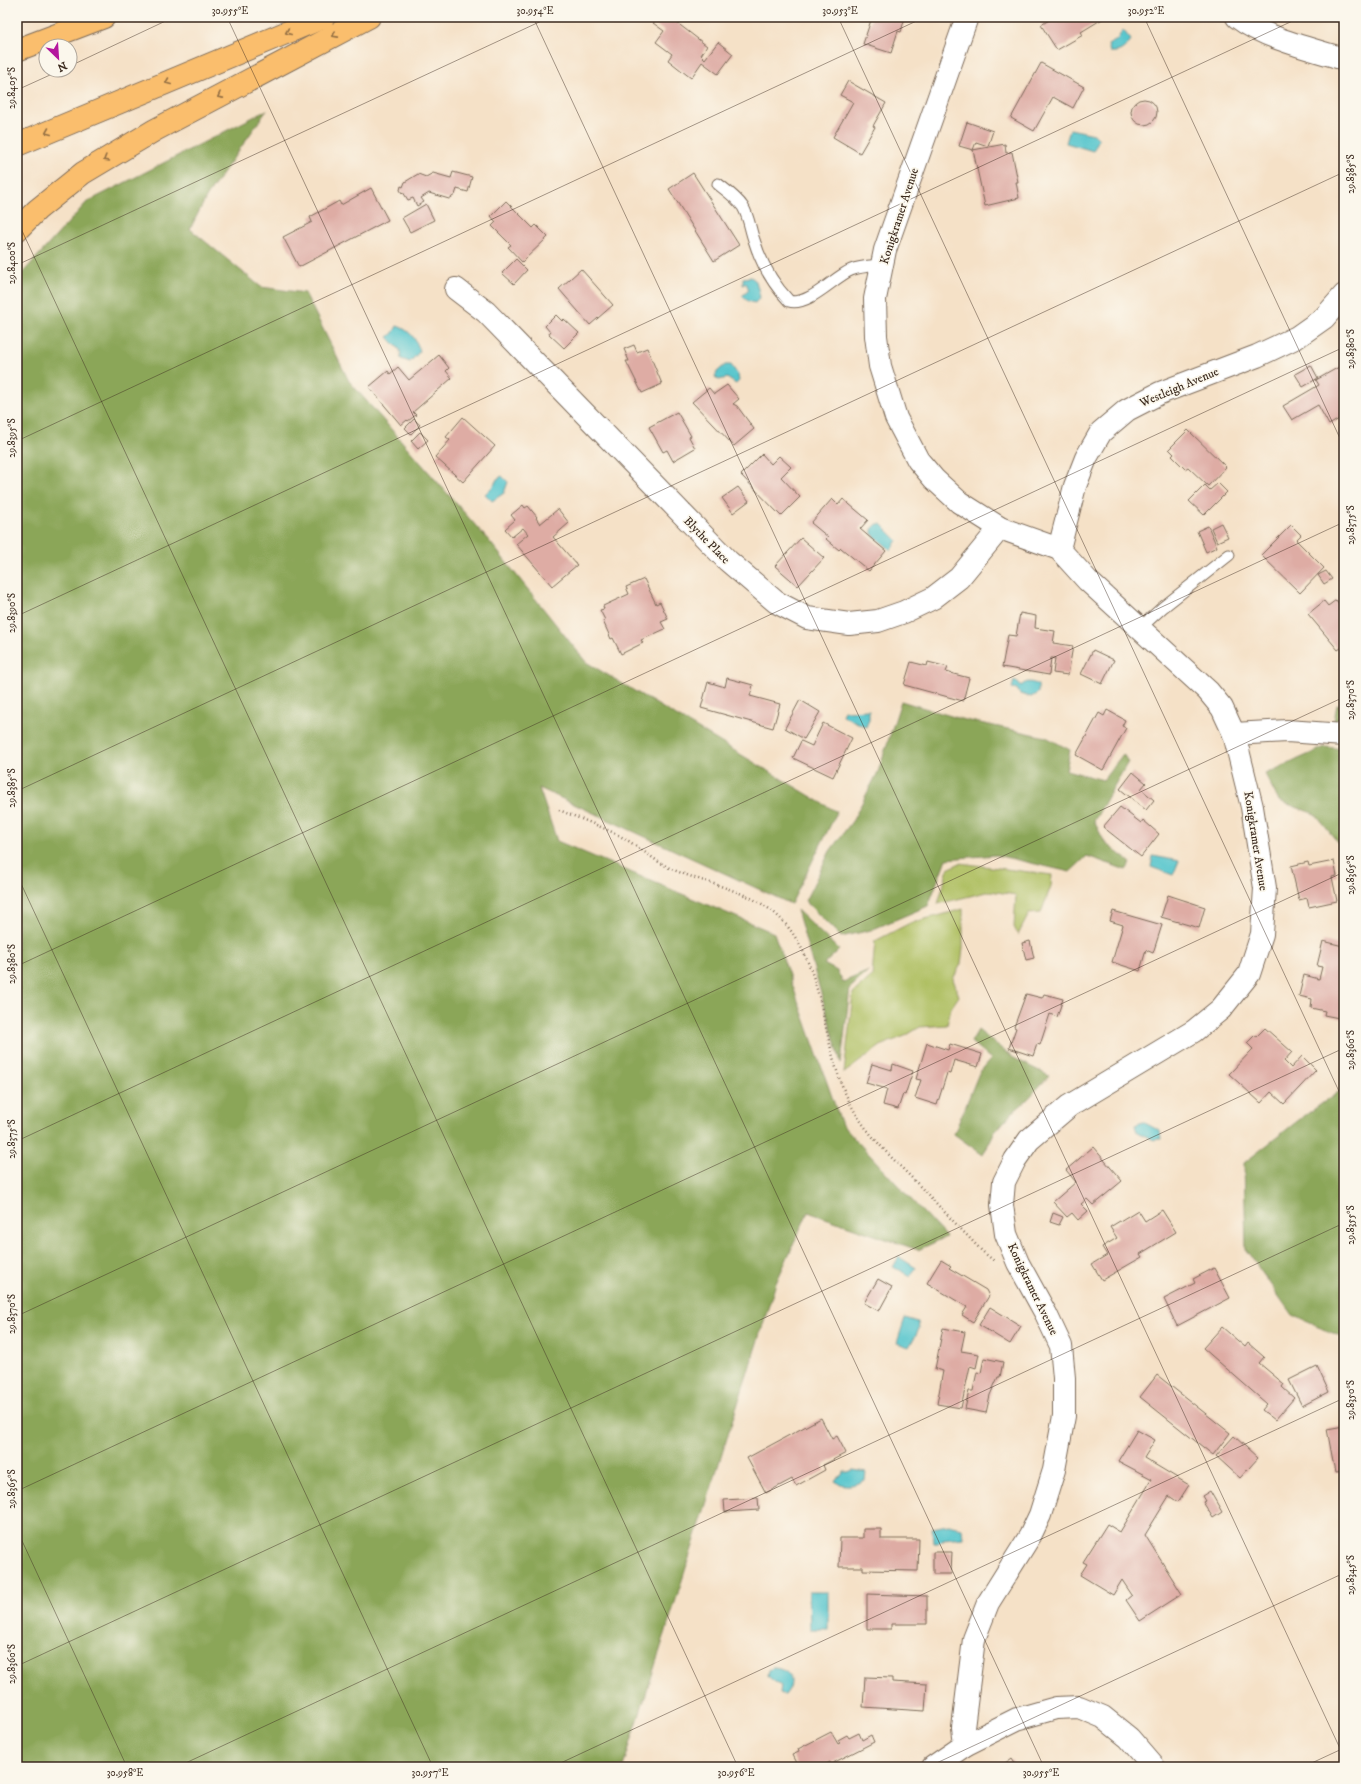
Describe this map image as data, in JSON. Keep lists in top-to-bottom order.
{
  "streets": {
    "street": ["Konigkramer Avenue", "Westleigh Avenue", "Blythe Place"]
  },
  "crossings": [
    ["Konigkramer Avenue", "Westleigh Avenue"],
    ["Konigkramer Avenue", "Blythe Place"]
  ],
  "north": "bottom right",
  "coordinates": [
    "30.955°E",
    "30.954°E",
    "30.953°E",
    "30.952°E",
    "29.8405°S",
    "29.8385°S",
    "29.8400°S",
    "29.8380°S",
    "29.8395°S",
    "29.8375°S",
    "29.8390°S",
    "29.8370°S",
    "29.8365°S",
    "29.8360°S",
    "29.8355°S",
    "29.8350°S",
    "29.8345°S",
    "30.958°E",
    "30.957°E",
    "30.956°E"
  ]
}
